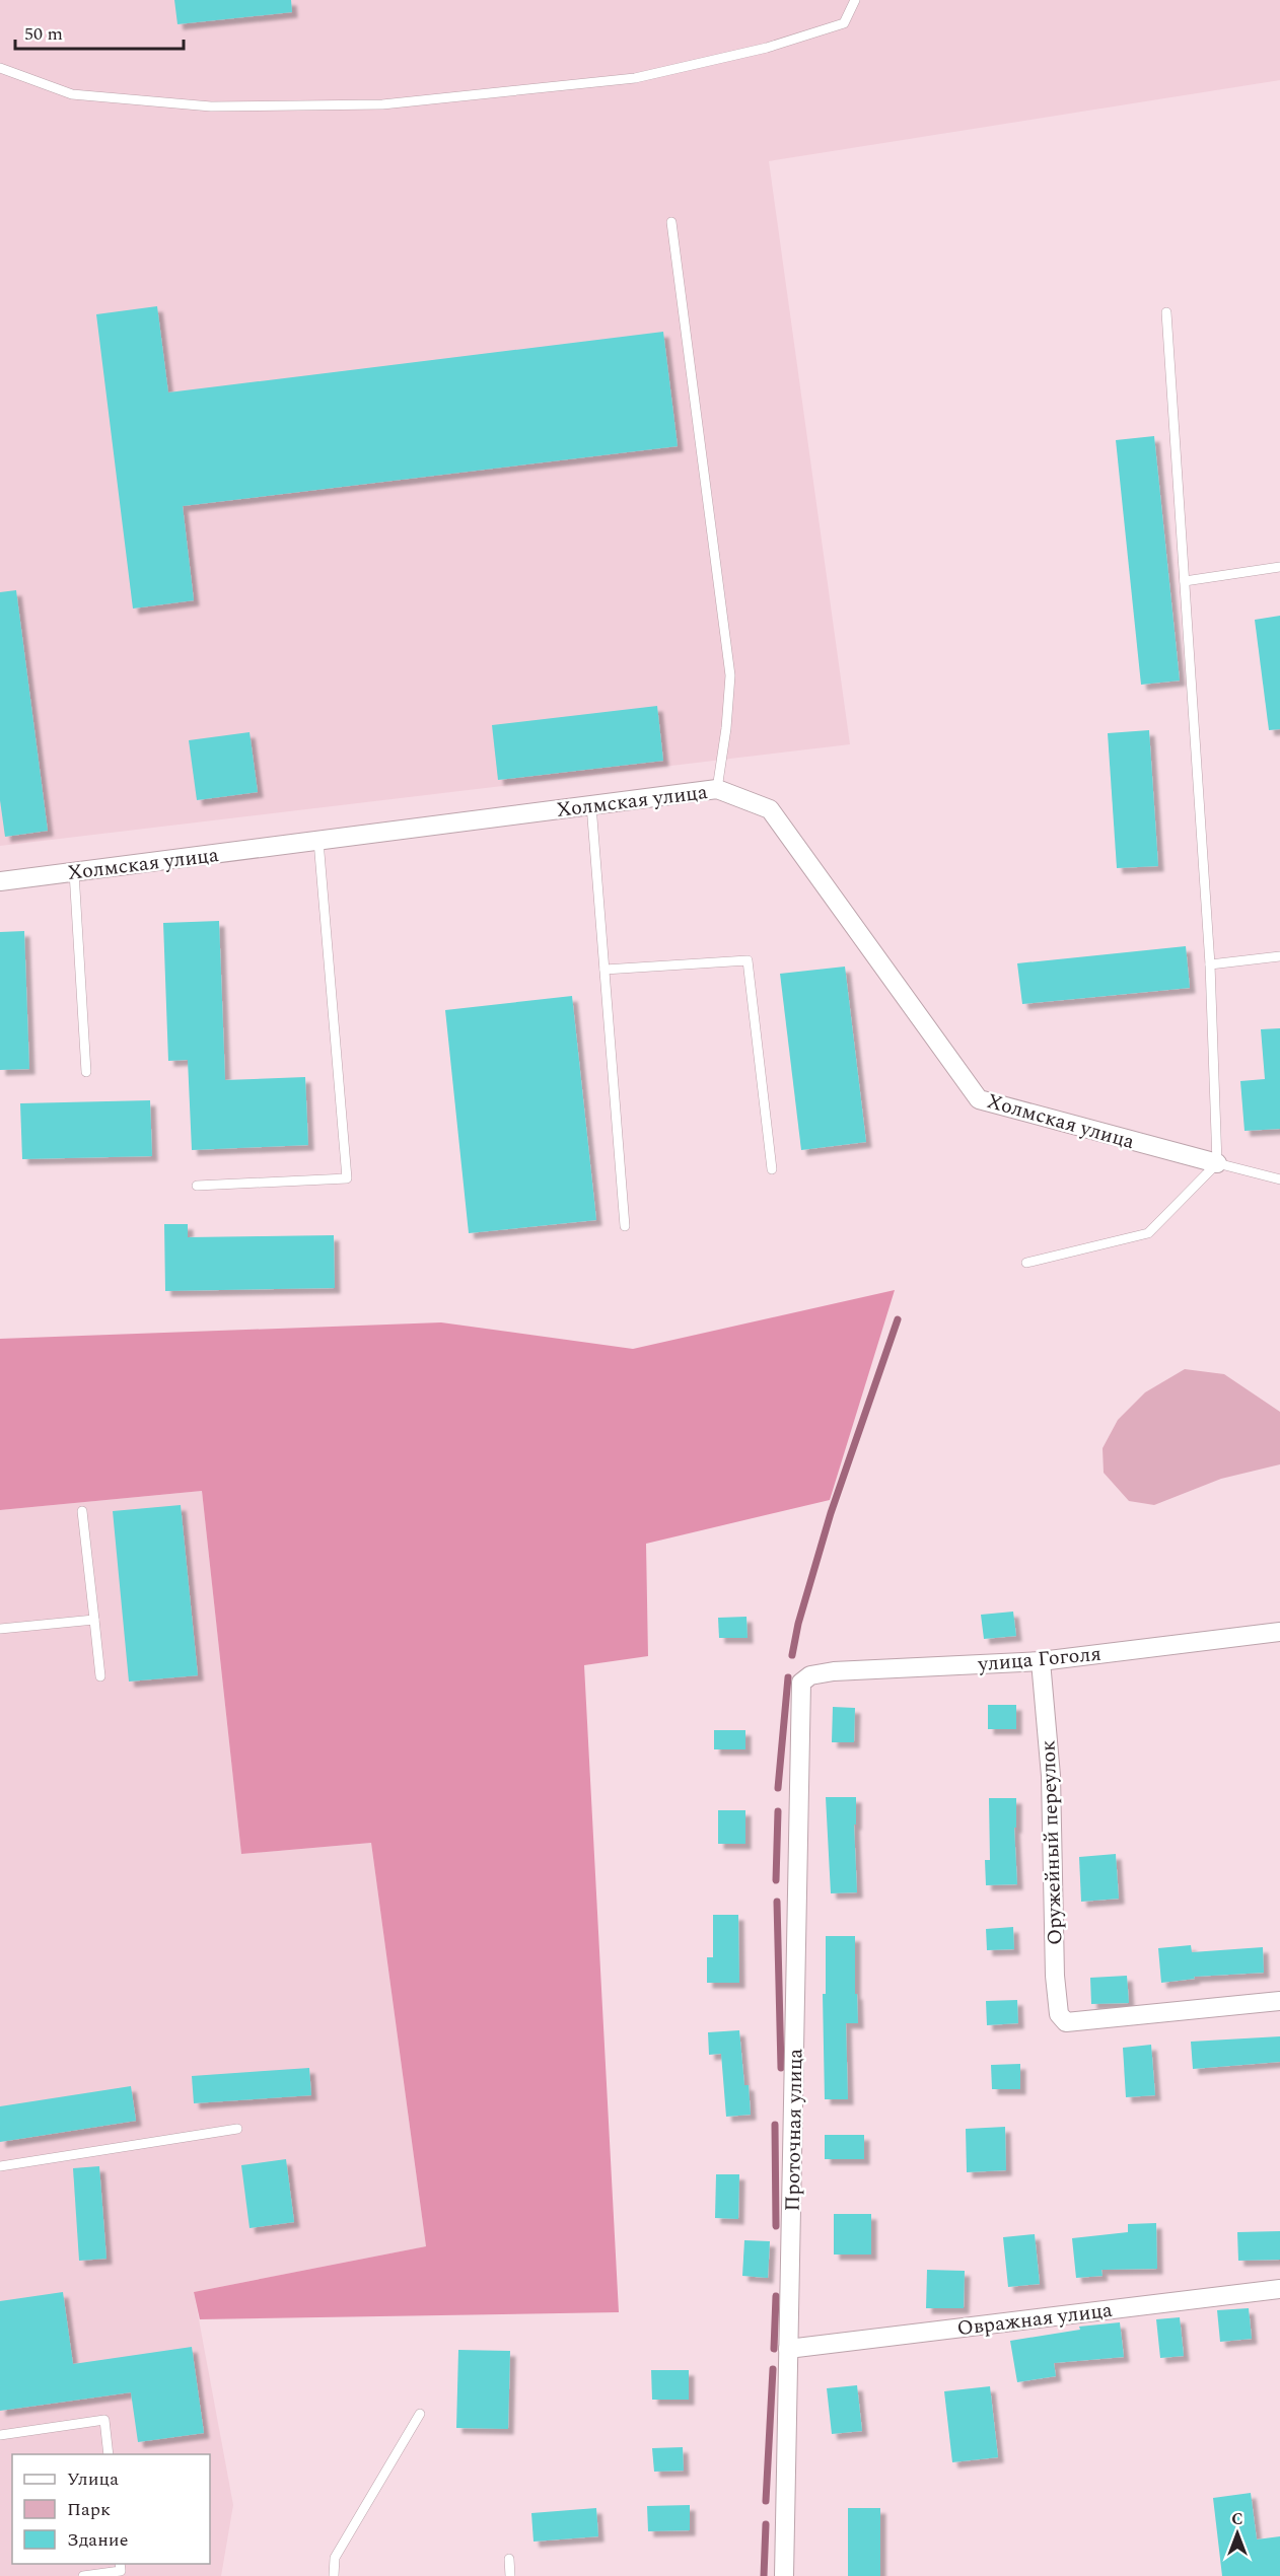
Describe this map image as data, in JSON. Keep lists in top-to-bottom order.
{
  "streets": {
    "street": [
      "Холмская улица",
      "улица Гоголя",
      "Оружейный переулок",
      "Проточная улица",
      "Овражная улица"
    ]
  },
  "crossings": [
    ["улица Гоголя", "Оружейный переулок"],
    ["улица Гоголя", "Проточная улица"],
    ["Проточная улица", "Овражная улица"]
  ],
  "legend": ["Улица", "Парк", "Здание"],
  "scale_bar": "50 m",
  "north": "top"
}
